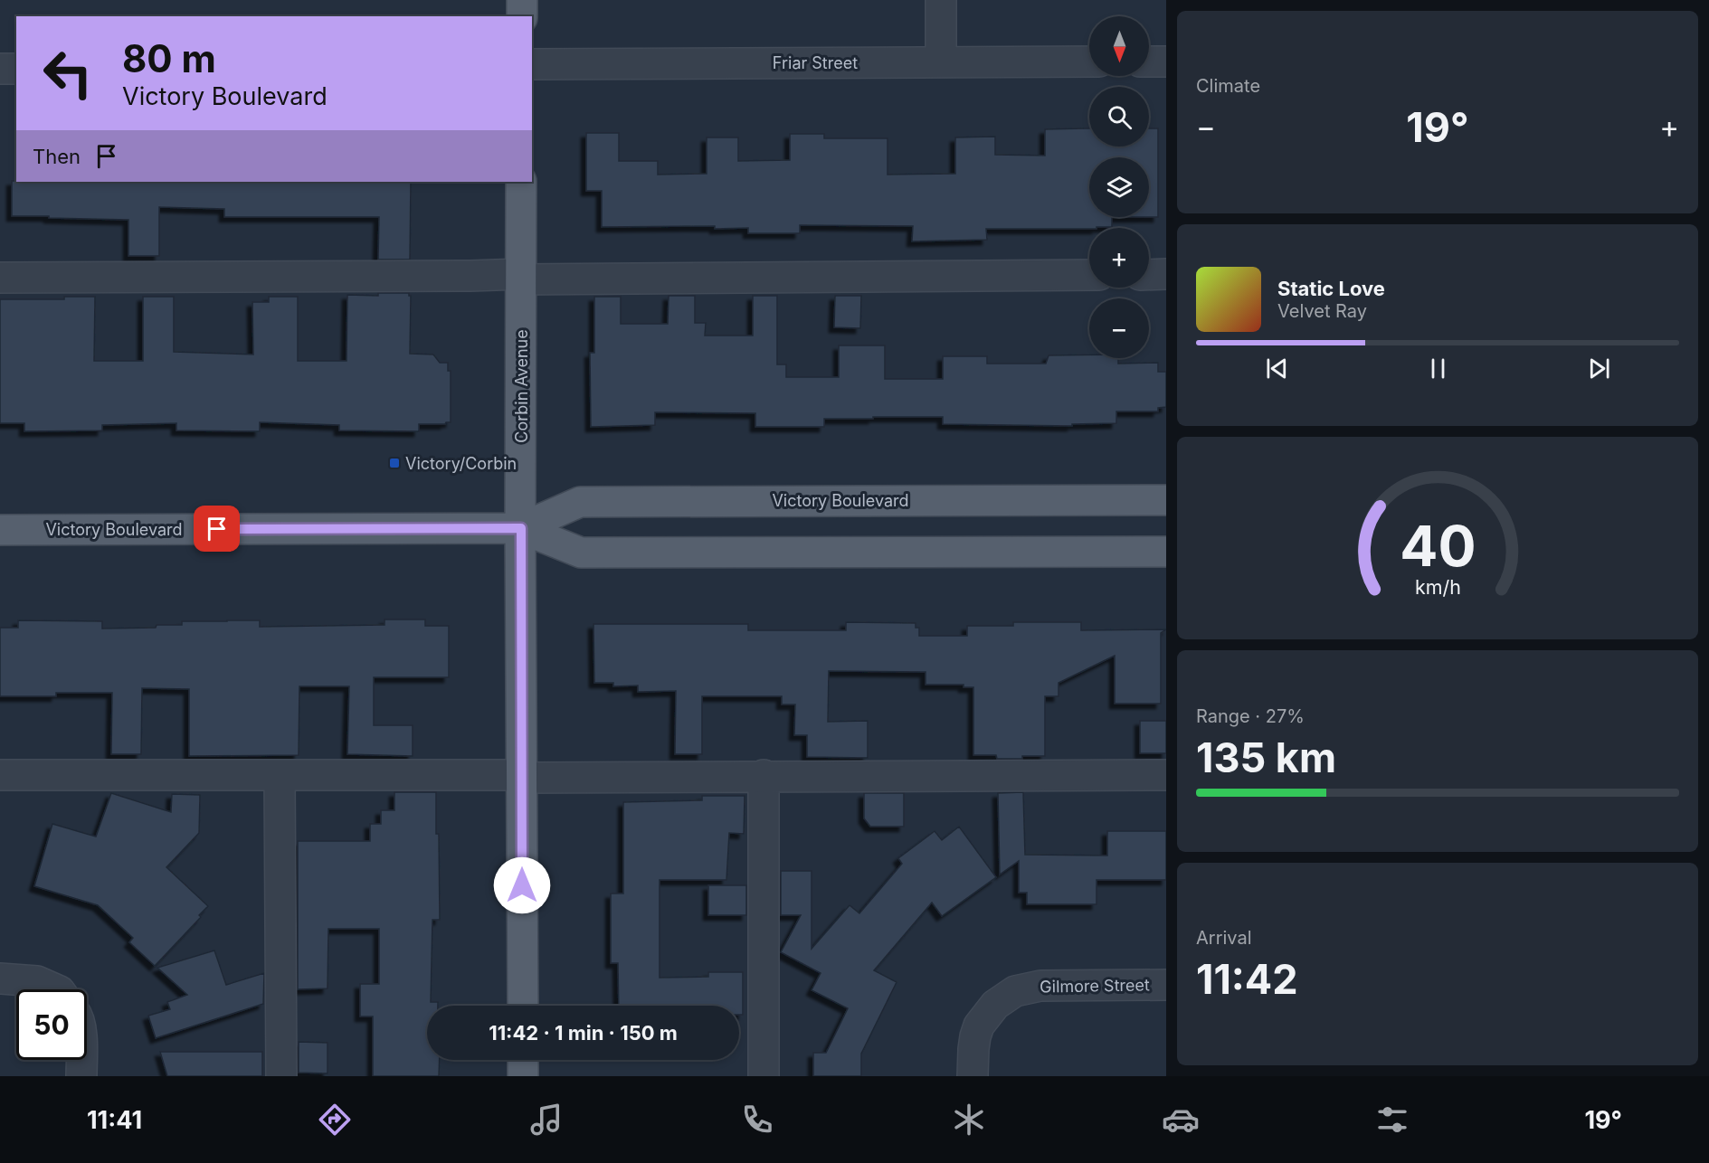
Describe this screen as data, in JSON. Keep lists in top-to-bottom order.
{
  "streets": {
    "main road": ["Corbin Avenue", "Victory Boulevard"],
    "street": ["Friar Street", "Gilmore Street"]
  },
  "crossings": [
    ["Corbin Avenue", "Victory Boulevard"]
  ],
  "places": {
    "transit": ["Victory/Corbin"]
  },
  "north": "bottom",
  "page": {
    "tile": [
      "Climate",
      ["Range · 27%", "135 km"],
      ["Arrival", "11:42"]
    ],
    "map_buttons": ["+", "−"],
    "turn": ["80 m", "Victory Boulevard"],
    "heat": ["−", "19°", "+"],
    "then": "Then",
    "song": ["Static Love", "Velvet Ray"],
    "limit": "50",
    "trip": "11:42 · 1 min · 150 m",
    "tabs": ["11:41", "19°"],
    "gauge": ["40", "km/h"]
  }
}
